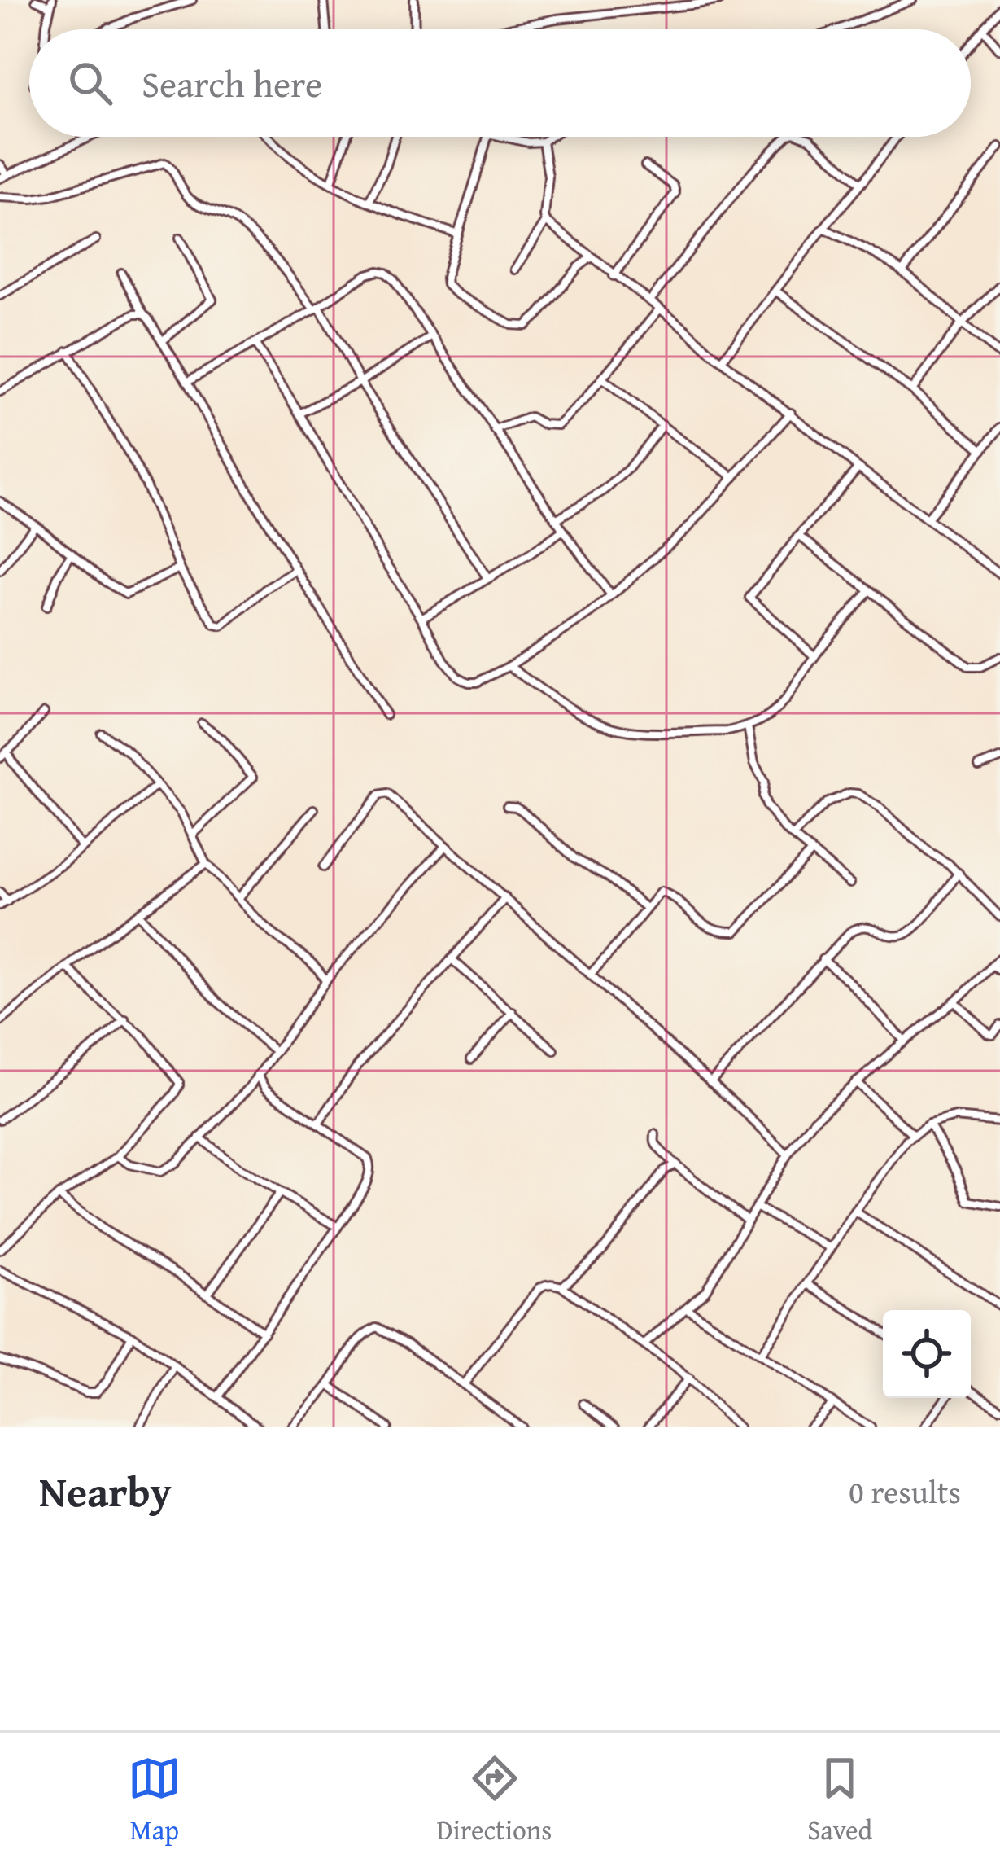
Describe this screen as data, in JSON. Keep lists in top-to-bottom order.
{
  "page": {
    "search": "Search here",
    "heading": ["Nearby", "0 results"],
    "nav": ["Map", "Directions", "Saved"]
  }
}
